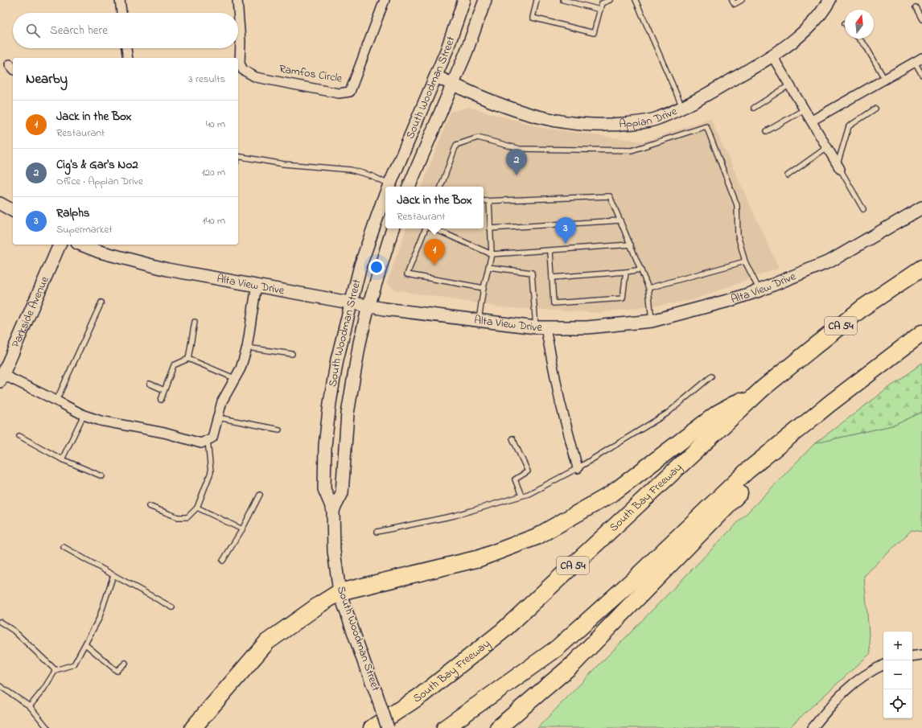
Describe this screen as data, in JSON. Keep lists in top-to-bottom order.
{
  "streets": {
    "highway": ["CA 54", "South Bay Freeway"],
    "main road": [
      "South Woodman Street",
      "Appian Drive",
      "Alta View Drive",
      "Parkside Avenue"
    ],
    "street": ["Ramfos Circle"]
  },
  "crossings": [
    ["South Woodman Street", "Appian Drive"],
    ["South Woodman Street", "Alta View Drive"]
  ],
  "north": "top",
  "page": {
    "search": "Search here",
    "heading": ["Nearby", "3 results"],
    "list": [
      {
        "mark": "1",
        "name": "Jack in the Box",
        "note": "Restaurant",
        "value": "40 m"
      },
      {
        "mark": "2",
        "name": "Cig's & Gar's No2",
        "note": "Office · Appian Drive",
        "value": "120 m"
      },
      {
        "mark": "3",
        "name": "Ralphs",
        "note": "Supermarket",
        "value": "140 m"
      }
    ],
    "pins": ["2", "3", "1"],
    "popup": ["Jack in the Box", "Restaurant"],
    "map_buttons": ["+", "−"]
  }
}
